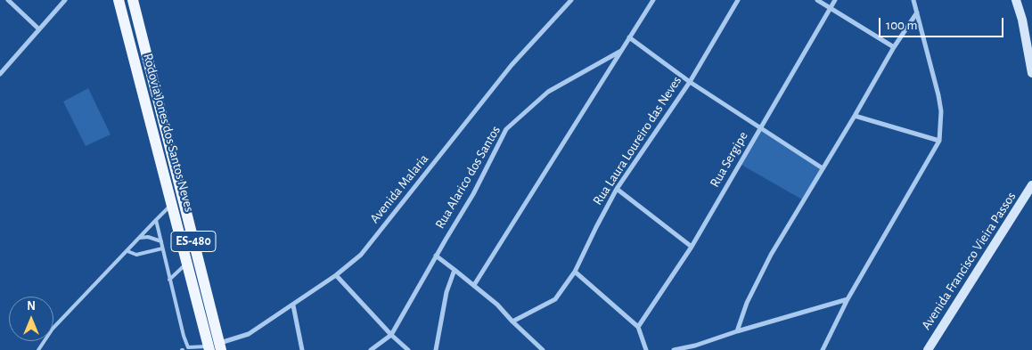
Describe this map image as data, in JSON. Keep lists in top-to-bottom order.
{
  "streets": {
    "main road": ["Rodovia Jones dos Santos Neves", "ES-480", "Avenida Francisco Vieira Passos"],
    "street": [
      "Rua Laura Loureiro das Neves",
      "Rua Sergipe",
      "Rua Alarico dos Santos",
      "Avenida Malaria"
    ]
  },
  "crossings": [
    ["Rodovia Jones dos Santos Neves", "Avenida Malaria"]
  ],
  "scale_bar": "100 m",
  "north": "top"
}
